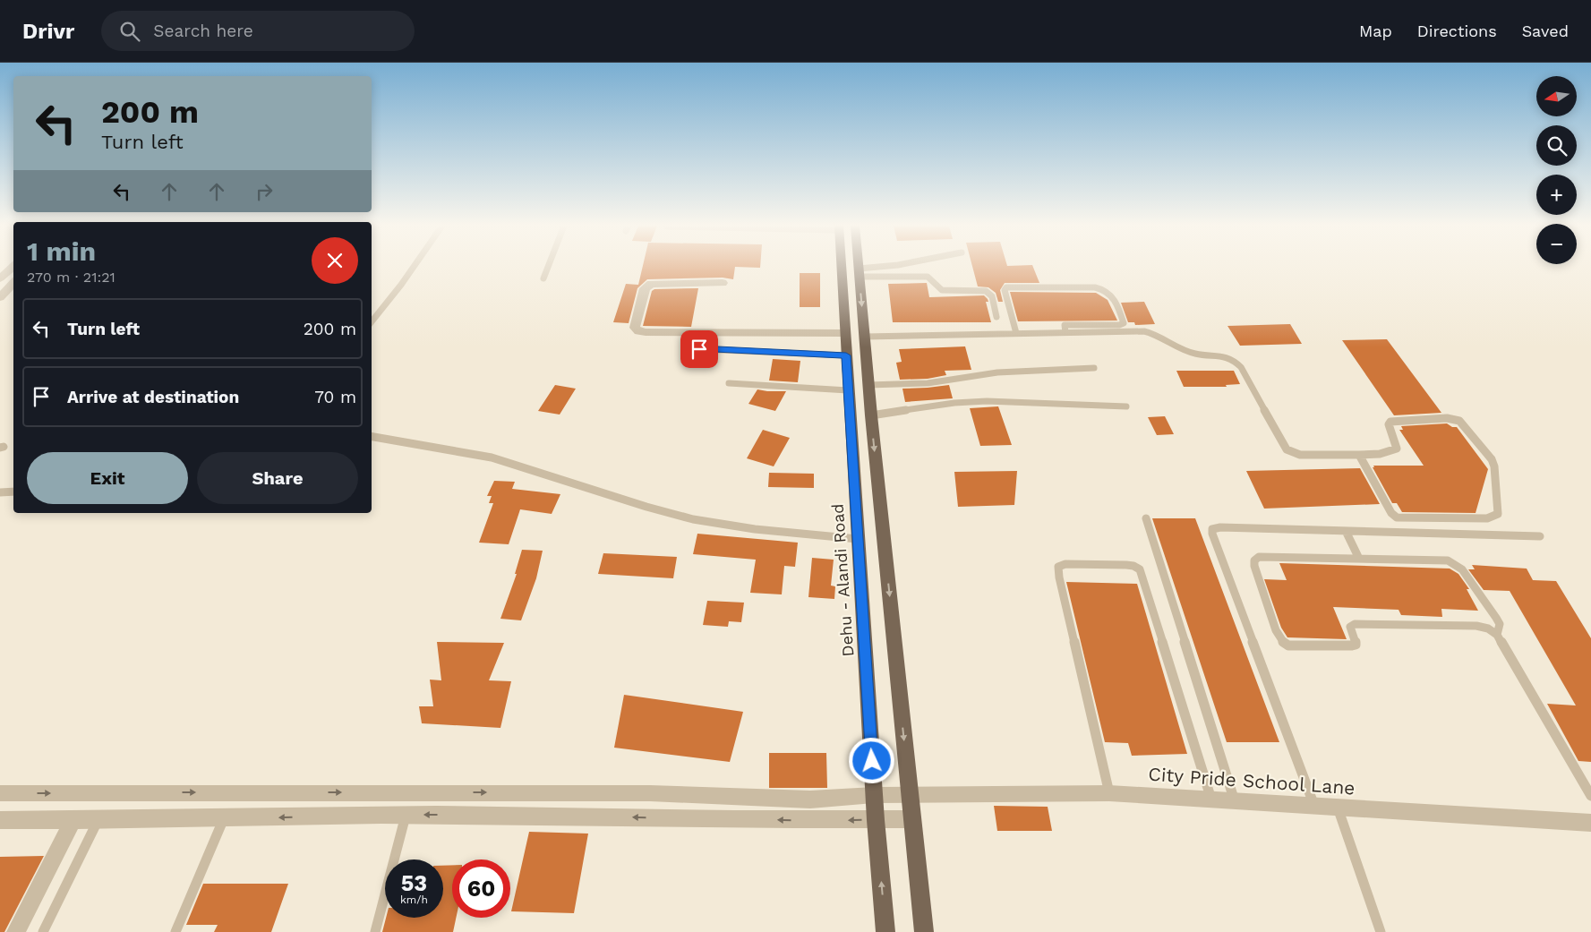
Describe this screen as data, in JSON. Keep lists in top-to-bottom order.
{
  "streets": {
    "main road": ["Dehu - Alandi Road"],
    "street": ["City Pride School Lane"]
  },
  "crossings": [
    ["Dehu - Alandi Road", "City Pride School Lane"]
  ],
  "north": "left",
  "page": {
    "header": "Drivr",
    "search": "Search here",
    "nav": ["Map", "Directions", "Saved"],
    "map_buttons": ["+", "−"],
    "turn": ["200 m", "Turn left"],
    "heading": ["1 min", "270 m · 21:21"],
    "list": [
      {
        "name": "Turn left",
        "value": "200 m"
      },
      {
        "name": "Arrive at destination",
        "value": "70 m"
      }
    ],
    "buttons": ["Exit", "Share"],
    "speed": "53 km/h",
    "limit": "60"
  }
}
